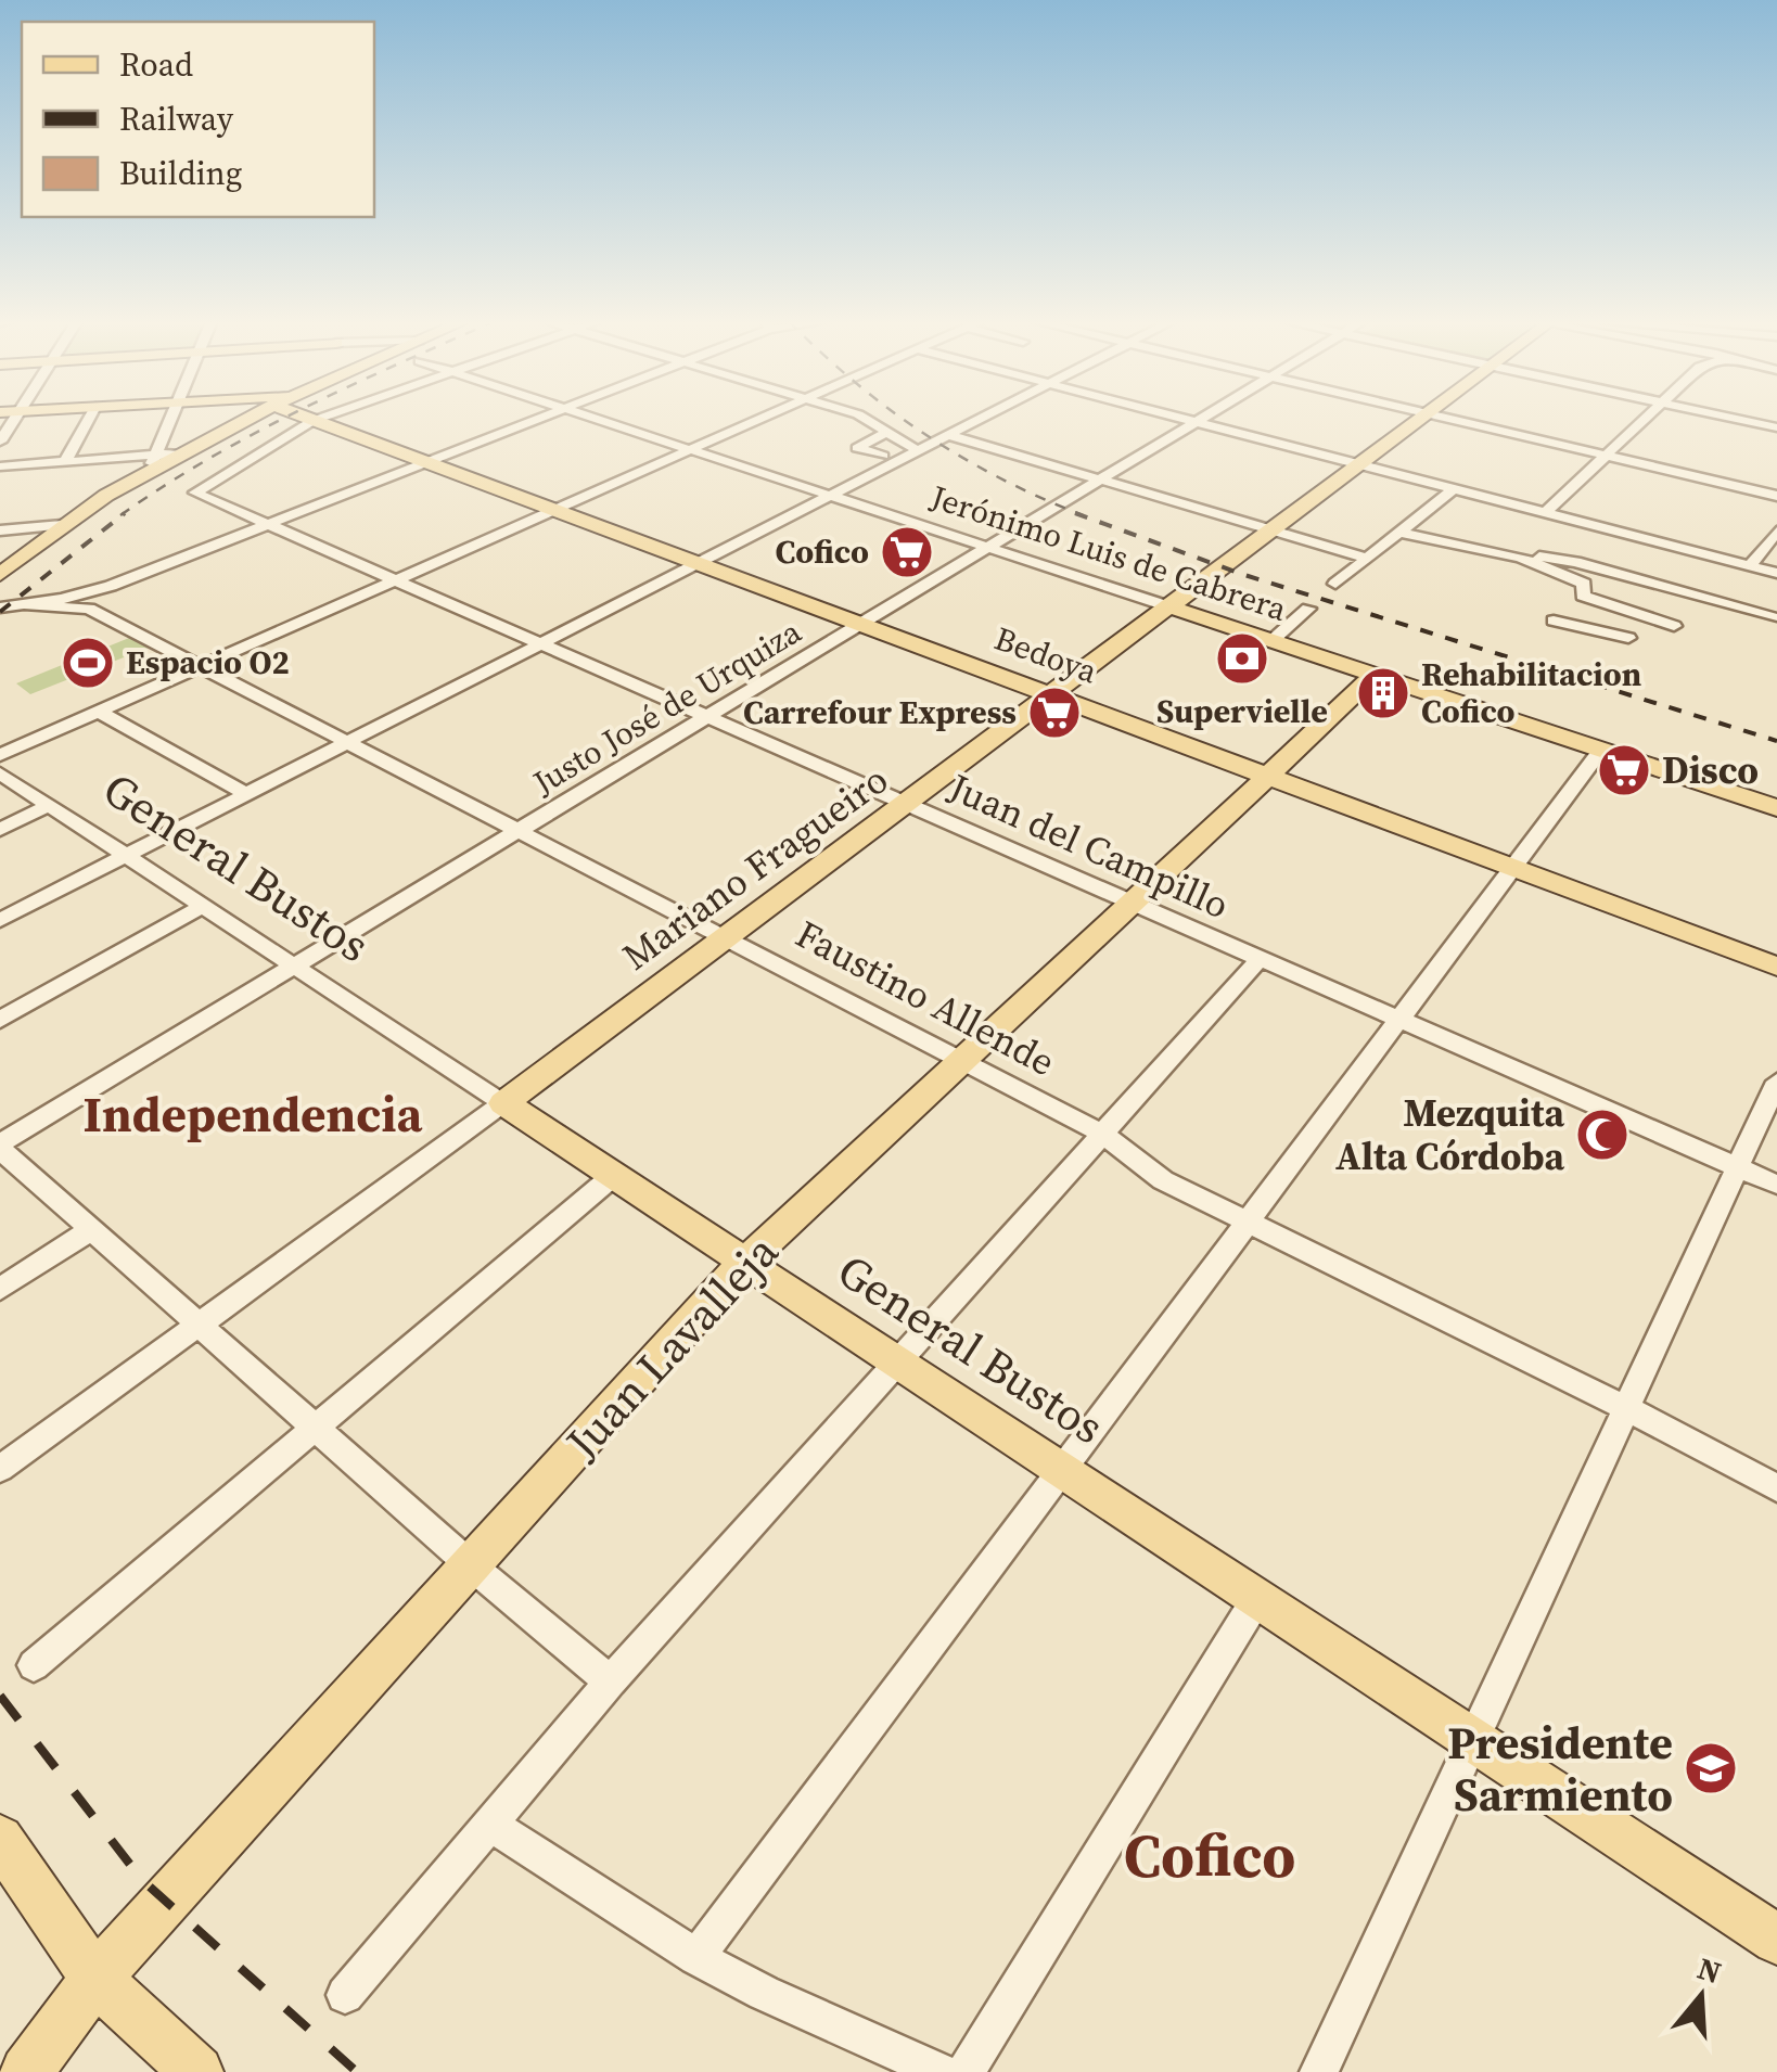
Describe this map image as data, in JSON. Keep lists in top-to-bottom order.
{
  "streets": {
    "main road": [
      "Jerónimo Luis de Cabrera",
      "Bedoya",
      "General Bustos",
      "Mariano Fragueiro",
      "Juan Lavalleja"
    ],
    "street": ["Justo José de Urquiza", "Juan del Campillo", "Faustino Allende"]
  },
  "crossings": [
    ["Jerónimo Luis de Cabrera", "Justo José de Urquiza"],
    ["Jerónimo Luis de Cabrera", "Mariano Fragueiro"],
    ["Jerónimo Luis de Cabrera", "Juan Lavalleja"],
    ["Bedoya", "Justo José de Urquiza"],
    ["Bedoya", "Juan del Campillo"],
    ["Bedoya", "Mariano Fragueiro"],
    ["Bedoya", "Juan Lavalleja"],
    ["Justo José de Urquiza", "Juan del Campillo"],
    ["Justo José de Urquiza", "General Bustos"],
    ["Justo José de Urquiza", "Faustino Allende"],
    ["Juan del Campillo", "Mariano Fragueiro"],
    ["Juan del Campillo", "Juan Lavalleja"],
    ["General Bustos", "Mariano Fragueiro"],
    ["General Bustos", "Juan Lavalleja"],
    ["Mariano Fragueiro", "Faustino Allende"],
    ["Faustino Allende", "Juan Lavalleja"]
  ],
  "districts": ["Independencia", "Cofico"],
  "places": {
    "supermarket": ["Cofico", "Carrefour Express", "Disco"],
    "bank": ["Supervielle"],
    "sports": ["Espacio O2"],
    "building": ["Rehabilitacion Cofico"],
    "mosque": ["Mezquita Alta Córdoba"],
    "school or university": ["Presidente Sarmiento"]
  },
  "legend": ["Road", "Railway", "Building"],
  "north": "top"
}
